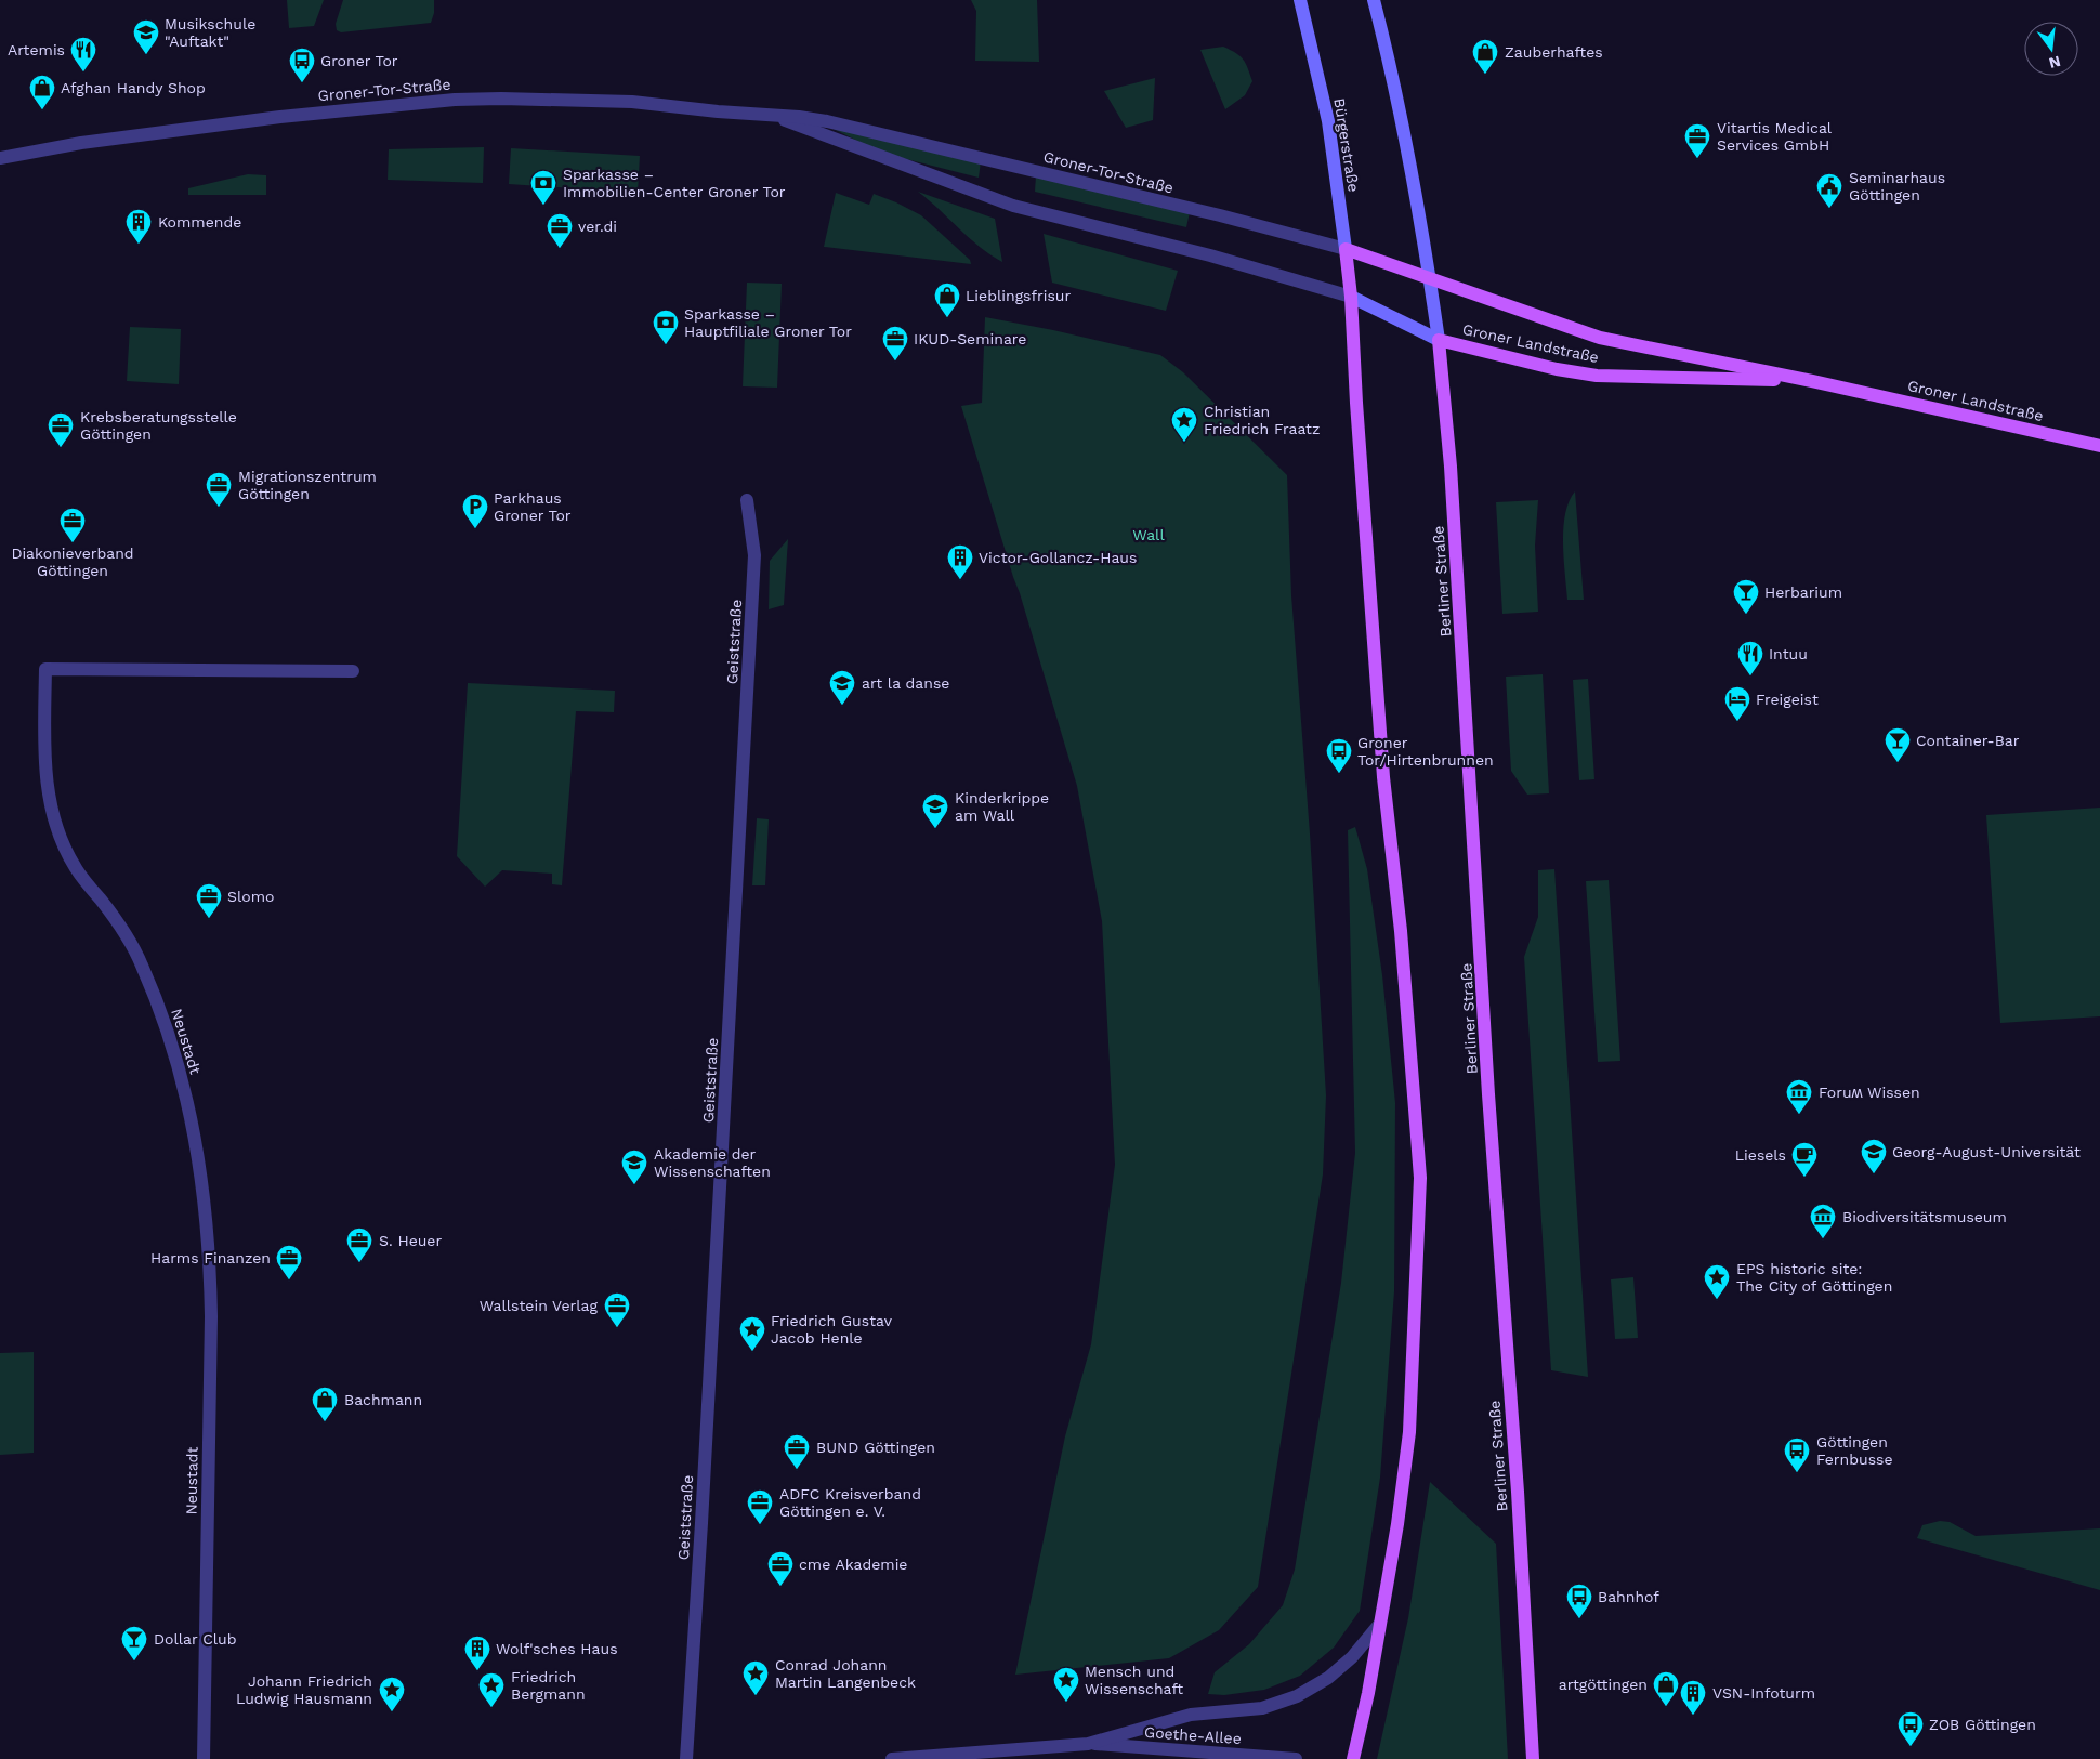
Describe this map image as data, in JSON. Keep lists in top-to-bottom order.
{
  "streets": {
    "main road": [
      "Groner-Tor-Straße",
      "Bürgerstraße",
      "Groner Landstraße",
      "Berliner Straße"
    ],
    "street": ["Geiststraße", "Neustadt", "Goethe-Allee"]
  },
  "crossings": [
    ["Groner-Tor-Straße", "Bürgerstraße"],
    ["Groner-Tor-Straße", "Groner Landstraße"],
    ["Groner-Tor-Straße", "Berliner Straße"],
    ["Bürgerstraße", "Groner Landstraße"],
    ["Groner Landstraße", "Berliner Straße"]
  ],
  "parks": ["Wall"],
  "places": {
    "school or university": [
      "Musikschule \"Auftakt\"",
      "art la danse",
      "Kinderkrippe am Wall",
      "Georg-August-Universität",
      "Akademie der Wissenschaften"
    ],
    "restaurant": ["Artemis", "Intuu"],
    "shop": [
      "Zauberhaftes",
      "Afghan Handy Shop",
      "Lieblingsfrisur",
      "Bachmann",
      "artgöttingen"
    ],
    "bus stop": [
      "Groner Tor",
      "Groner Tor/Hirtenbrunnen",
      "Göttingen Fernbusse",
      "Bahnhof",
      "ZOB Göttingen"
    ],
    "office": [
      "Vitartis Medical Services GmbH",
      "ver.di",
      "IKUD-Seminare",
      "Krebsberatungsstelle Göttingen",
      "Migrationszentrum Göttingen",
      "Diakonieverband Göttingen",
      "Slomo",
      "S. Heuer",
      "Harms Finanzen",
      "Wallstein Verlag",
      "BUND Göttingen",
      "ADFC Kreisverband Göttingen e. V.",
      "cme Akademie"
    ],
    "bank": ["Sparkasse – Immobilien-Center Groner Tor", "Sparkasse – Hauptfiliale Groner Tor"],
    "public building": ["Seminarhaus Göttingen"],
    "building": [
      "Kommende",
      "Victor-Gollancz-Haus",
      "Wolf'sches Haus",
      "VSN-Infoturm"
    ],
    "place": [
      "Christian Friedrich Fraatz",
      "EPS historic site: The City of Göttingen",
      "Friedrich Gustav Jacob Henle",
      "Conrad Johann Martin Langenbeck",
      "Mensch und Wissenschaft",
      "Friedrich Bergmann",
      "Johann Friedrich Ludwig Hausmann"
    ],
    "parking": ["Parkhaus Groner Tor"],
    "bar": ["Herbarium", "Container-Bar", "Dollar Club"],
    "hotel": ["Freigeist"],
    "museum": ["Foruʍ Wissen", "Biodiversitätsmuseum"],
    "cafe": ["Liesels"]
  },
  "north": "bottom"
}
